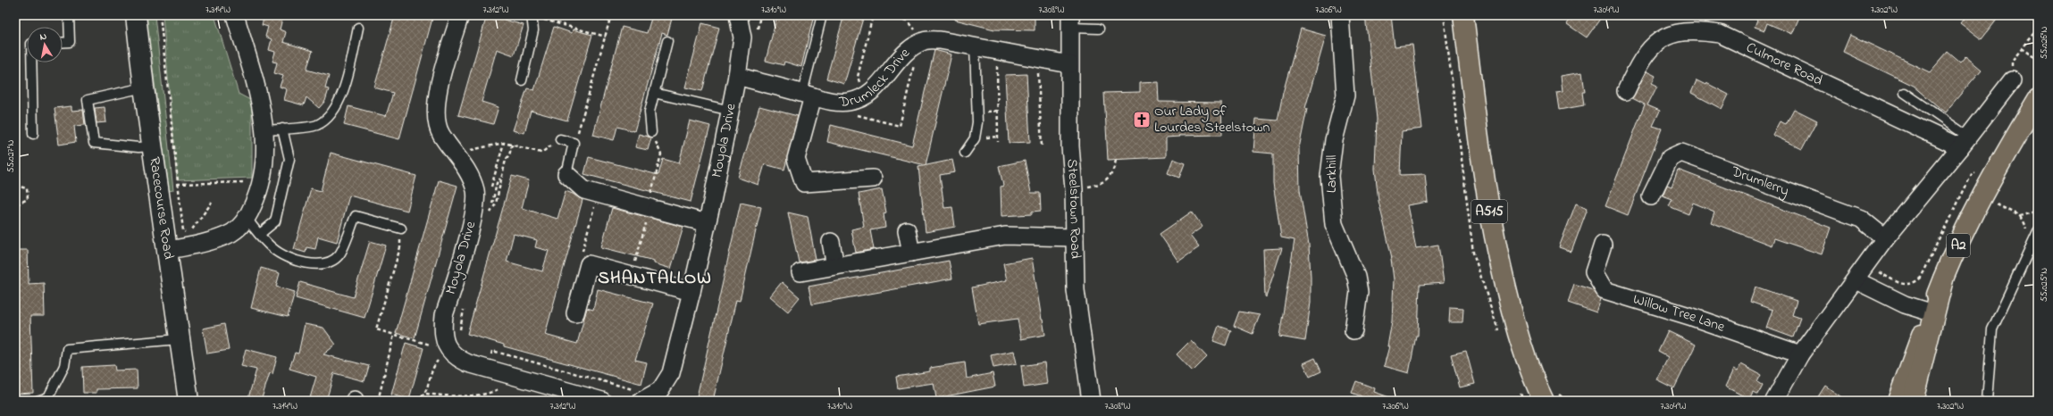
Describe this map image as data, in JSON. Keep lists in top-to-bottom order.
{
  "streets": {
    "main road": ["Racecourse Road", "A515", "A2"],
    "street": [
      "Culmore Road",
      "Drumleck Drive",
      "Moyola Drive",
      "Larkhill",
      "Drumlerry",
      "Steelstown Road",
      "Willow Tree Lane"
    ]
  },
  "crossings": [
    ["Drumleck Drive", "Moyola Drive"],
    ["Drumleck Drive", "Steelstown Road"]
  ],
  "districts": ["SHANTALLOW"],
  "places": {
    "church": ["Our Lady of Lourdes Steelstown"]
  },
  "north": "top",
  "coordinates": [
    "7.314°W",
    "7.312°W",
    "7.310°W",
    "7.308°W",
    "7.306°W",
    "7.304°W",
    "7.302°W",
    "55.026°N",
    "55.027°N",
    "55.025°N"
  ]
}
